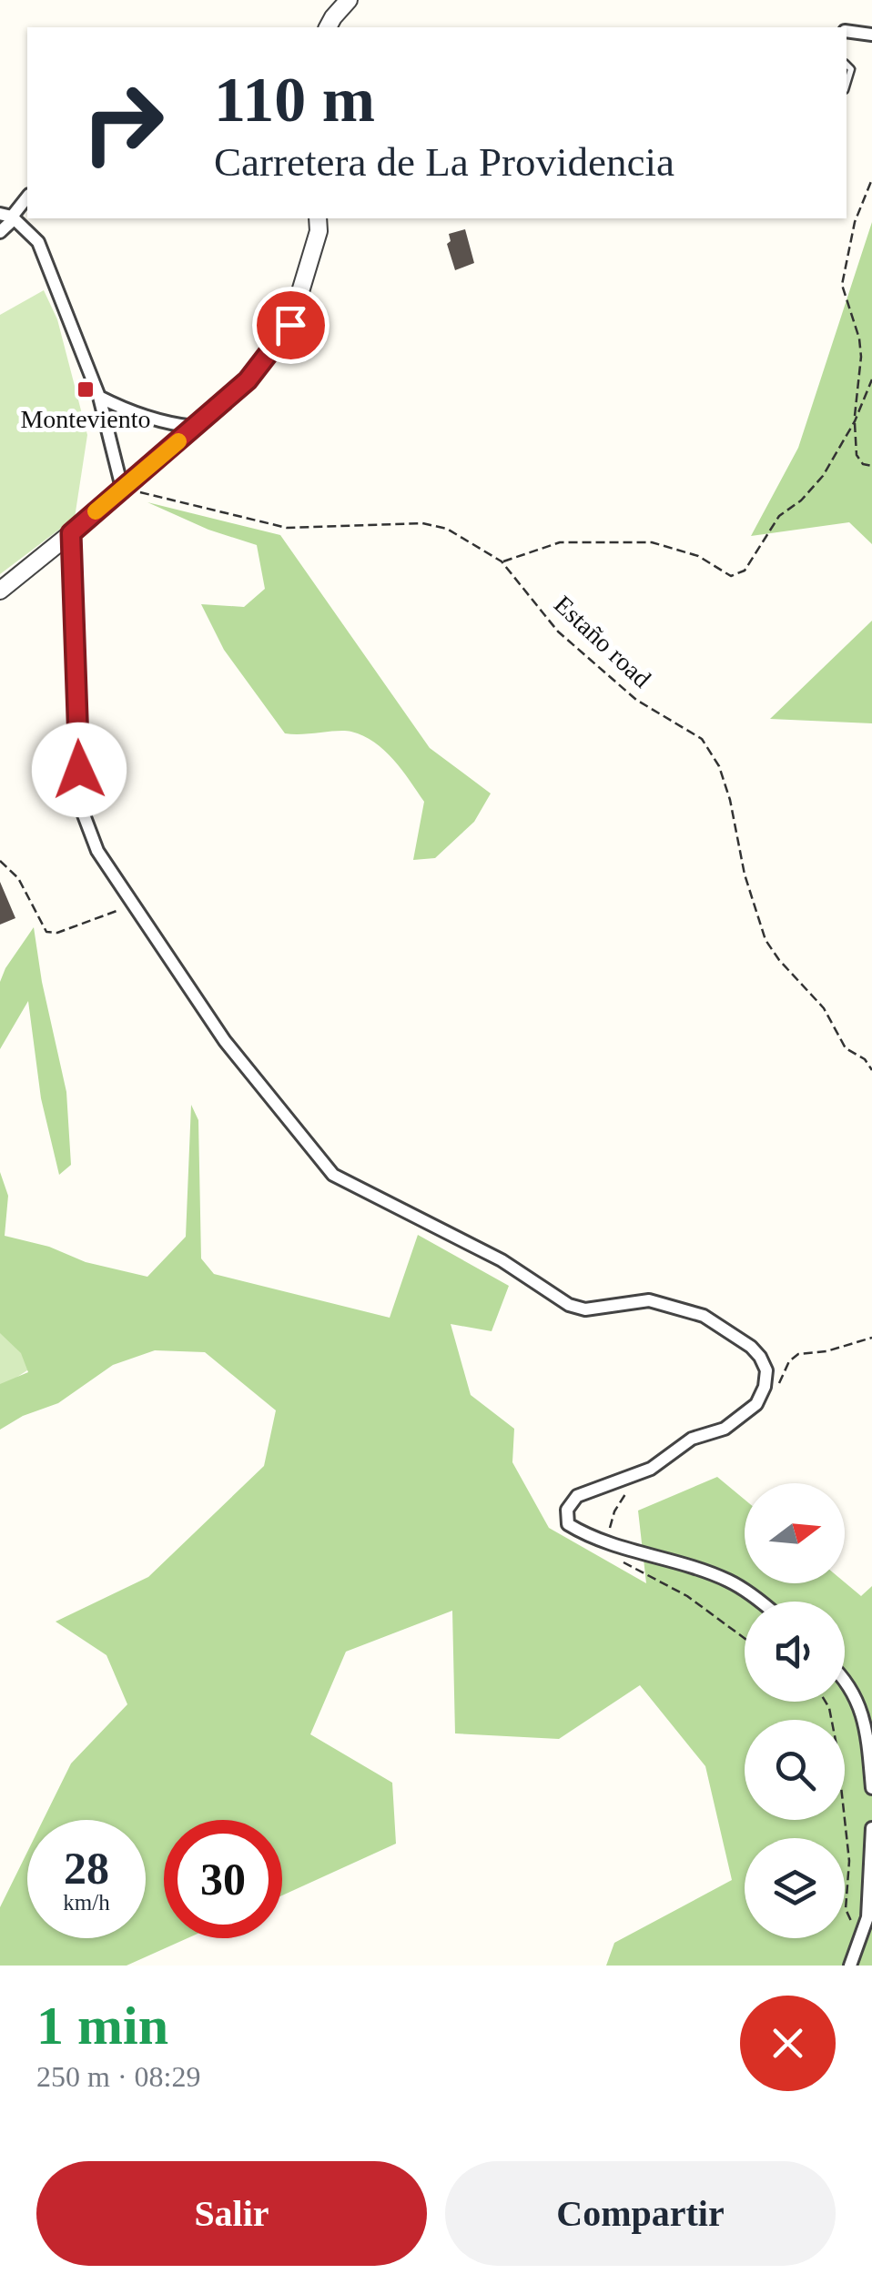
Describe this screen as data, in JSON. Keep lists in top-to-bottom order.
{
  "streets": {
    "path": ["Estaño road"]
  },
  "places": {
    "transit": ["Monteviento"]
  },
  "north": "right",
  "page": {
    "turn": ["110 m", "Carretera de La Providencia"],
    "speed": "28 km/h",
    "limit": "30",
    "heading": ["1 min", "250 m · 08:29"],
    "buttons": ["Salir", "Compartir"]
  }
}
